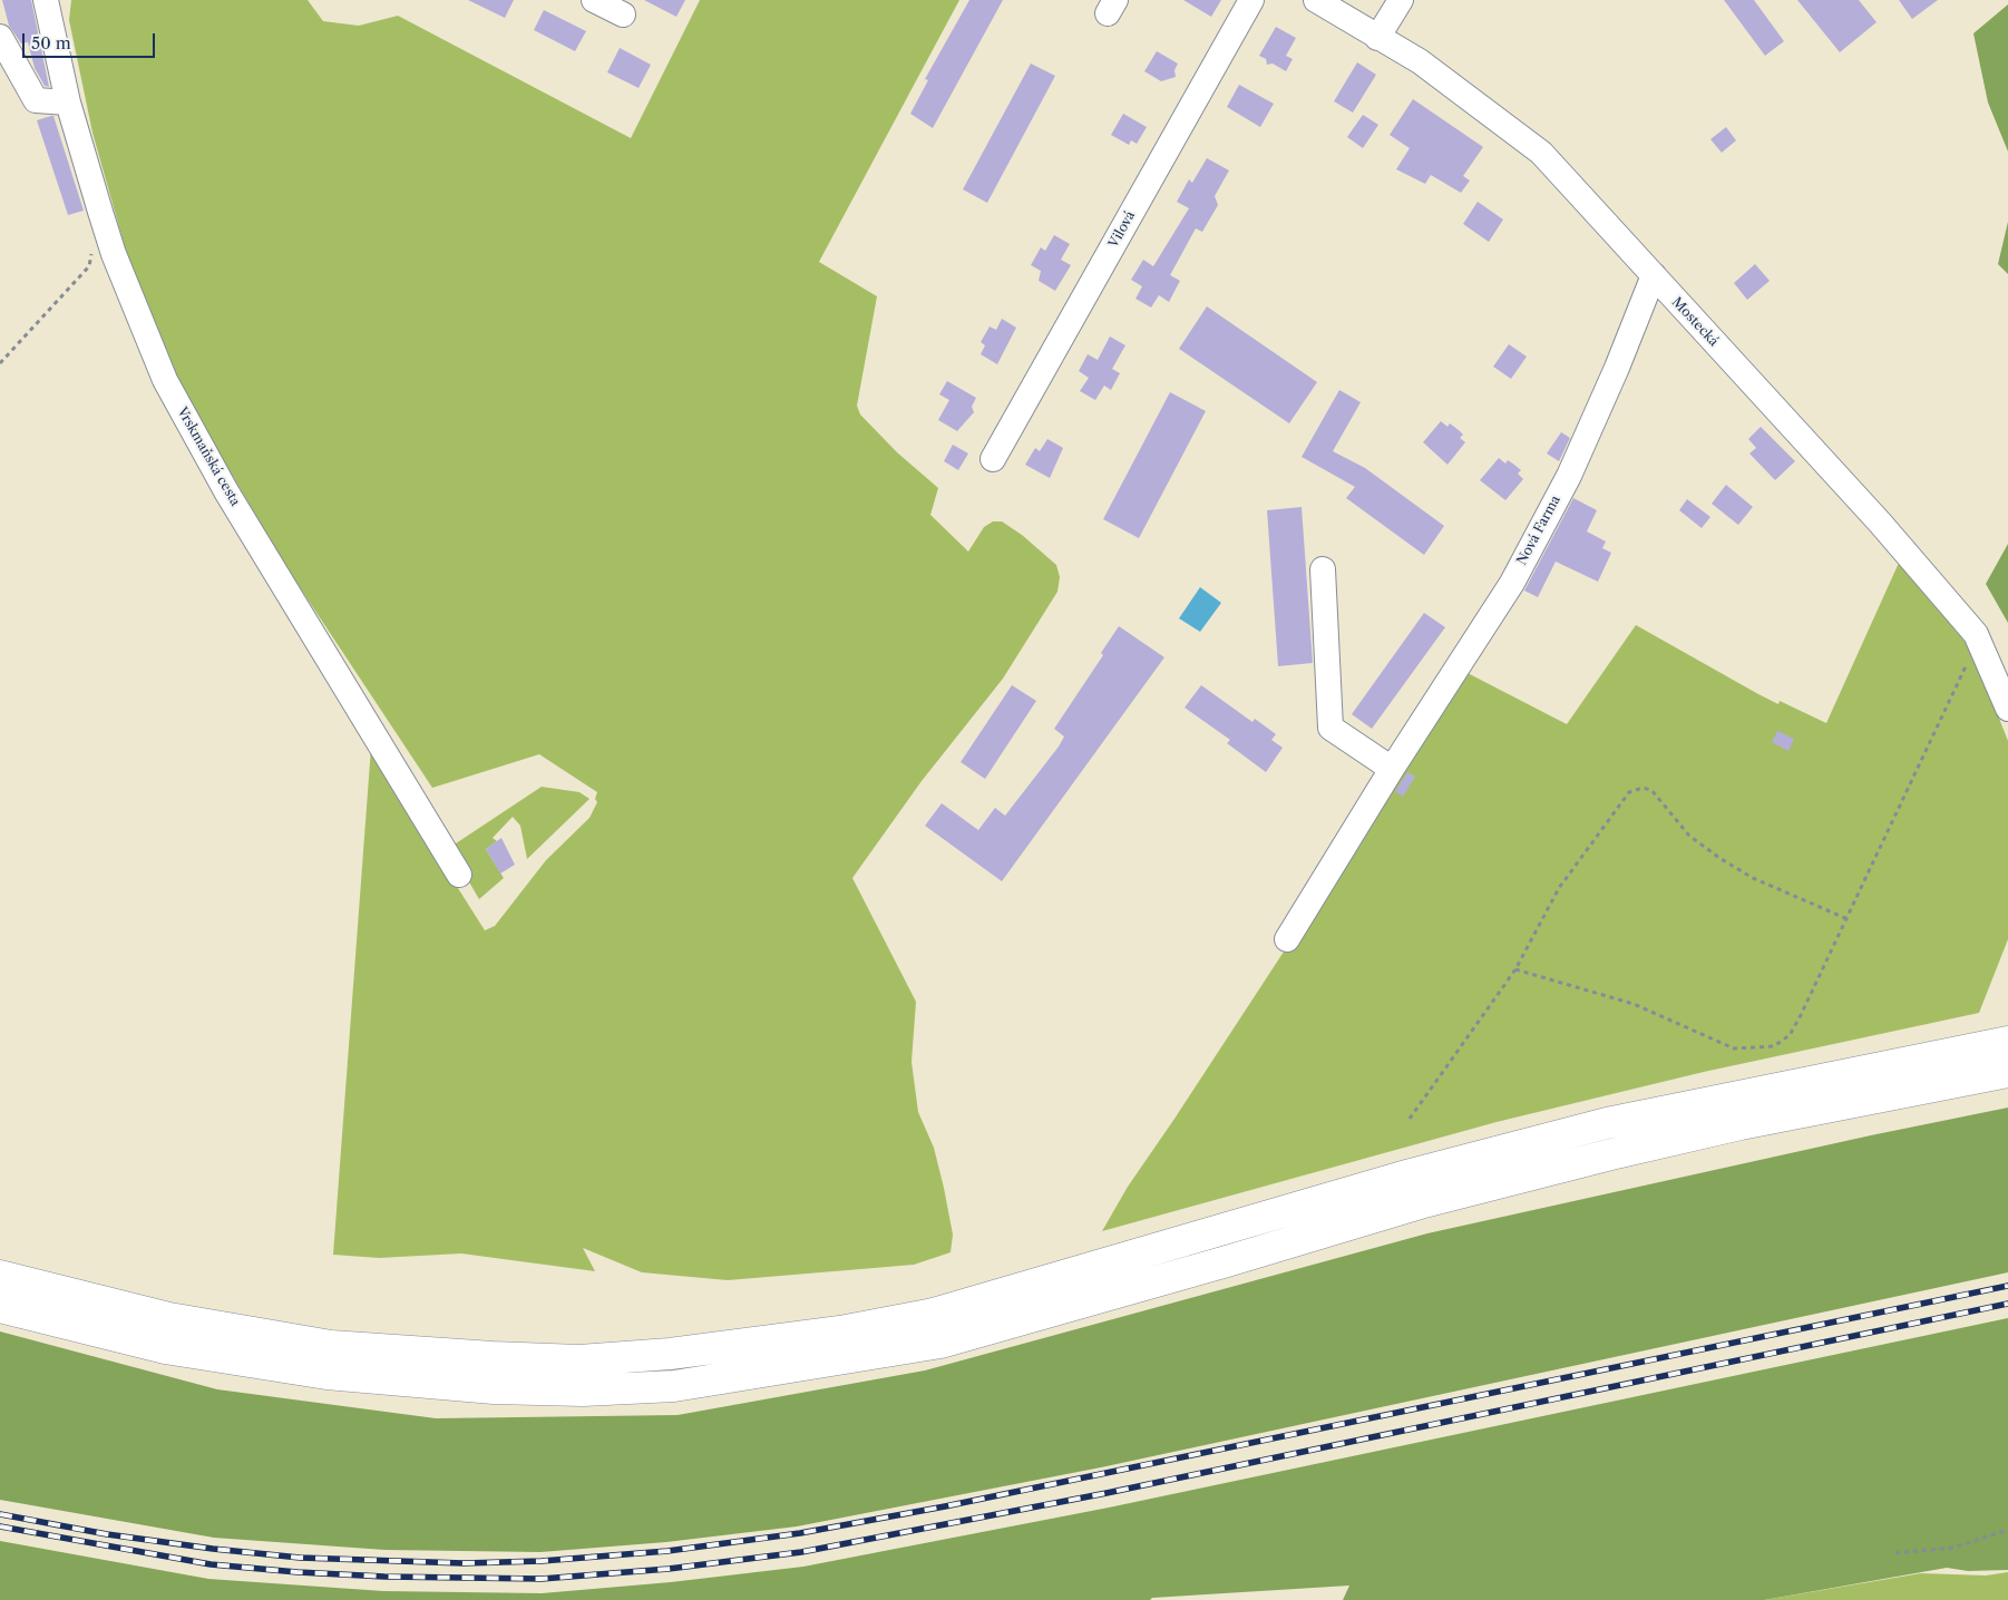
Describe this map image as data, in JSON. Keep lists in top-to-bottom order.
{
  "streets": {
    "street": [
      "Vilová",
      "Mostecká",
      "Vrskmaňská cesta",
      "Nová Farma"
    ]
  },
  "crossings": [
    ["Mostecká", "Nová Farma"]
  ],
  "scale_bar": "50 m"
}
